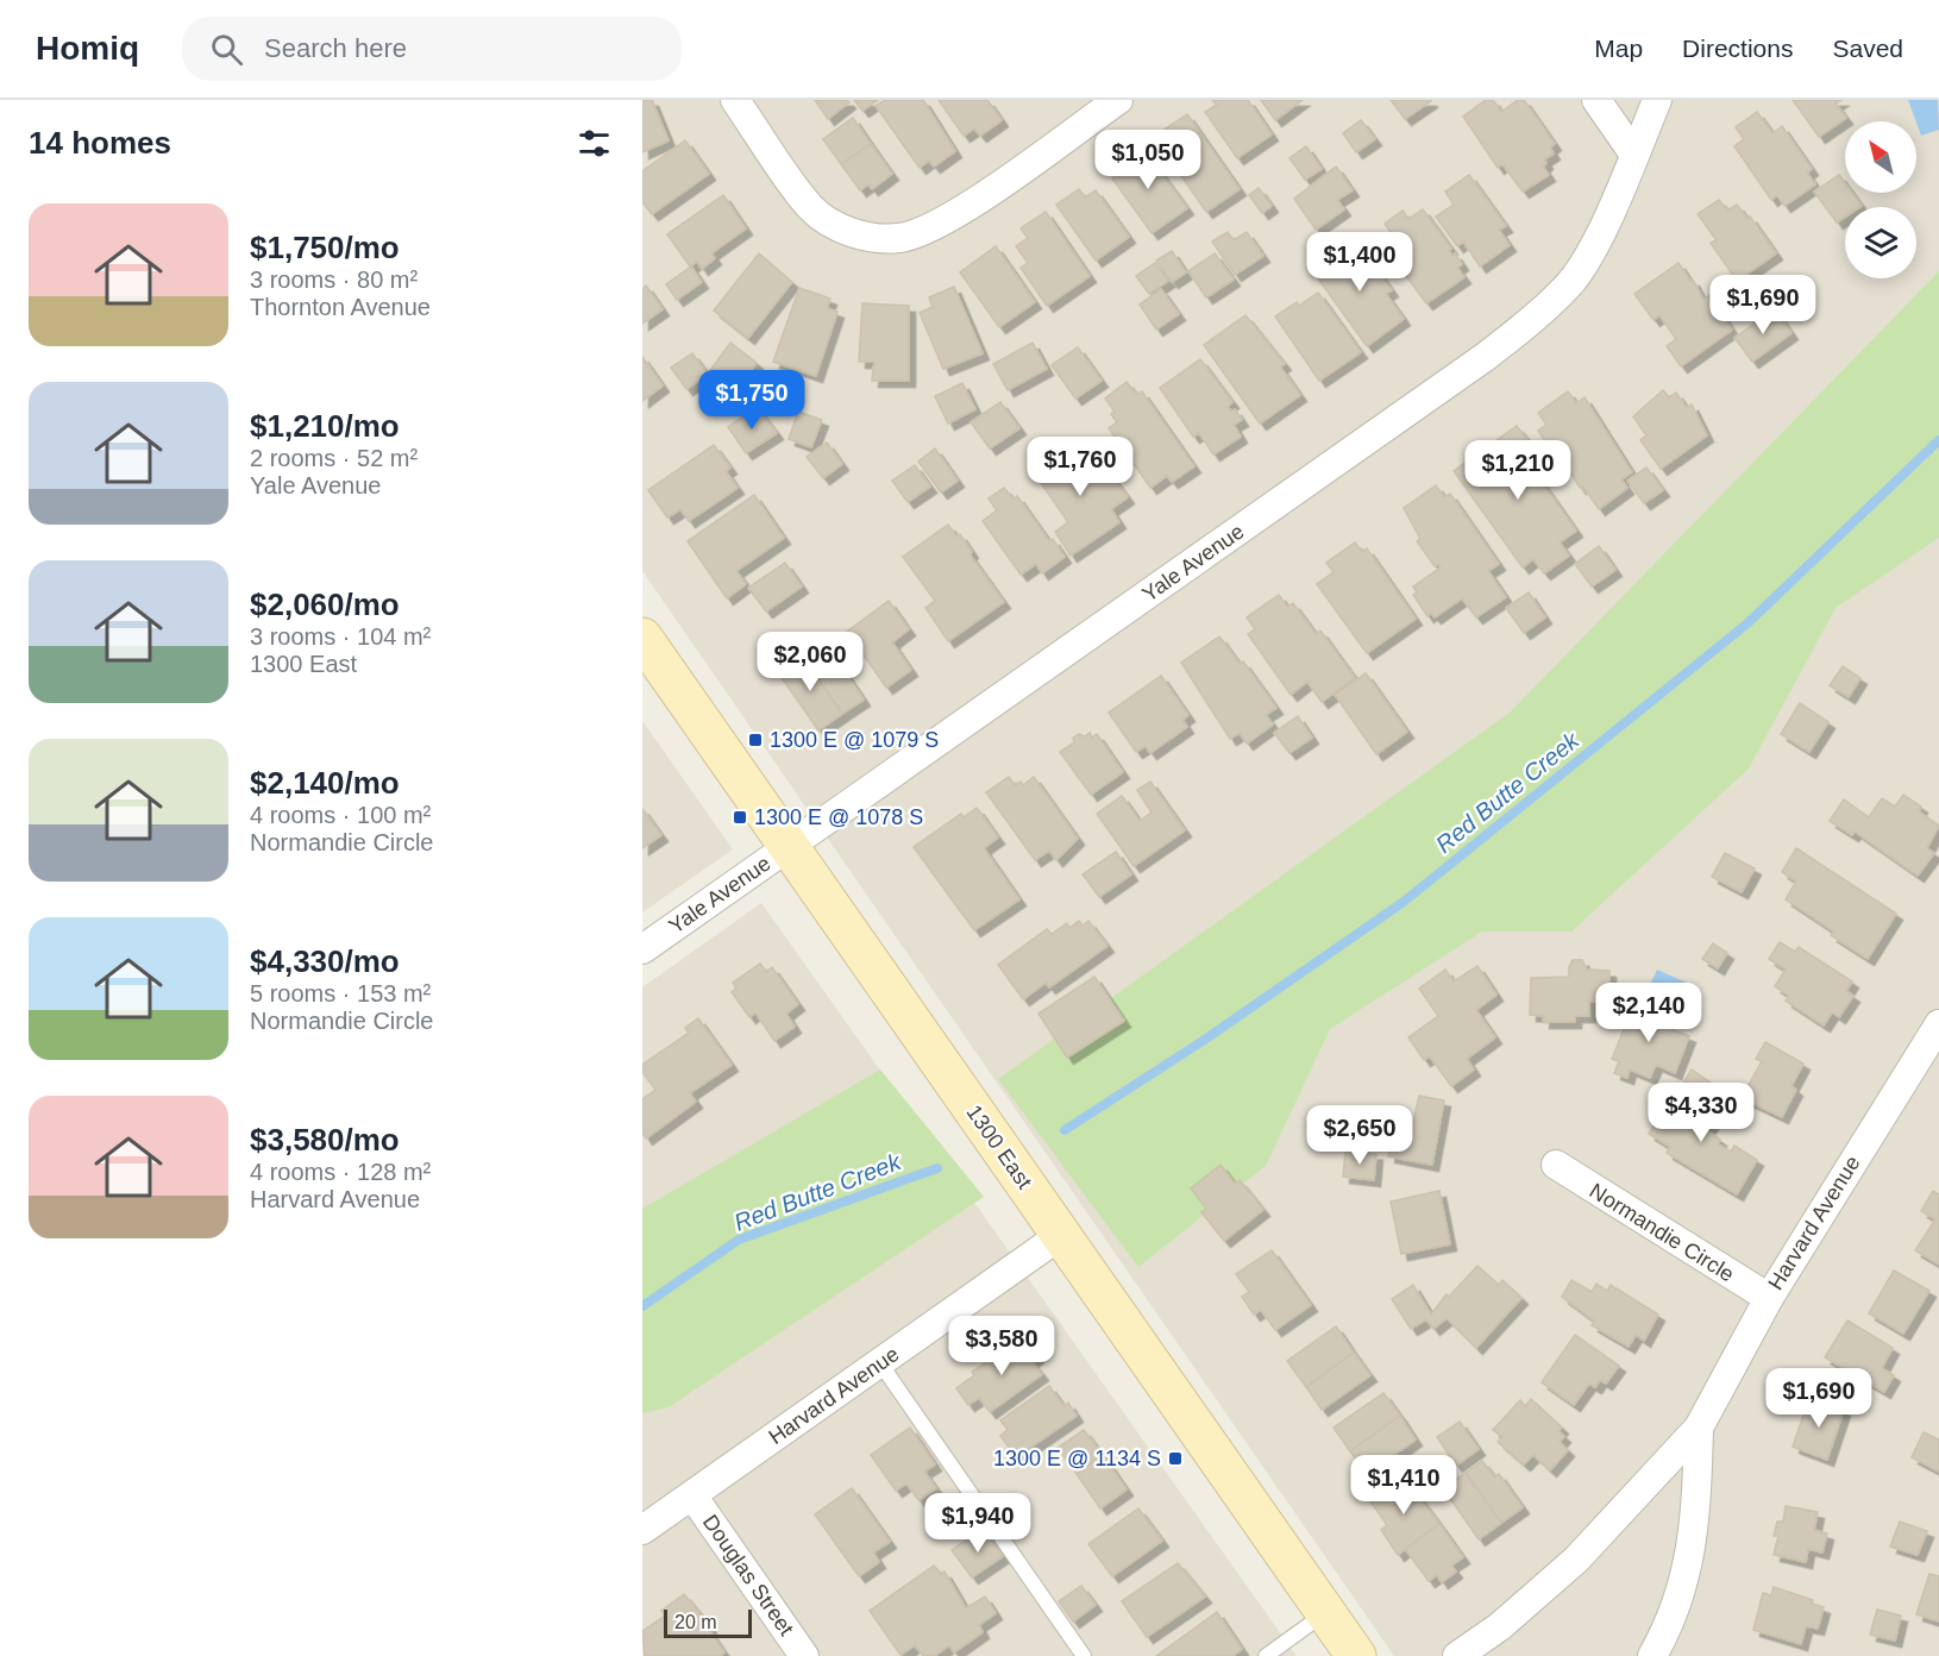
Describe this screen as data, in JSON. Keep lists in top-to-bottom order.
{
  "streets": {
    "main road": ["1300 East"],
    "street": [
      "Yale Avenue",
      "Harvard Avenue",
      "Normandie Circle",
      "Douglas Street"
    ]
  },
  "crossings": [
    ["Yale Avenue", "1300 East"],
    ["1300 East", "Harvard Avenue"],
    ["Harvard Avenue", "Normandie Circle"],
    ["Harvard Avenue", "Douglas Street"]
  ],
  "water": ["Red Butte Creek"],
  "places": {
    "transit": ["1300 E @ 1079 S", "1300 E @ 1078 S", "1300 E @ 1134 S"]
  },
  "scale_bar": "20 m",
  "north": "top left",
  "page": {
    "header": "Homiq",
    "search": "Search here",
    "nav": ["Map", "Directions", "Saved"],
    "heading": "14 homes",
    "price": [
      "$1,050",
      "$1,400",
      "$1,690",
      "$1,750",
      "$1,760",
      "$1,210",
      "$2,060",
      "$2,140",
      "$4,330",
      "$2,650",
      "$3,580",
      "$1,690",
      "$1,410",
      "$1,940"
    ],
    "list": [
      {
        "name": "$1,750/mo",
        "note": "3 rooms · 80 m² · Thornton Avenue"
      },
      {
        "name": "$1,210/mo",
        "note": "2 rooms · 52 m² · Yale Avenue"
      },
      {
        "name": "$2,060/mo",
        "note": "3 rooms · 104 m² · 1300 East"
      },
      {
        "name": "$2,140/mo",
        "note": "4 rooms · 100 m² · Normandie Circle"
      },
      {
        "name": "$4,330/mo",
        "note": "5 rooms · 153 m² · Normandie Circle"
      },
      {
        "name": "$3,580/mo",
        "note": "4 rooms · 128 m² · Harvard Avenue"
      }
    ],
    "scale": "20 m"
  }
}
